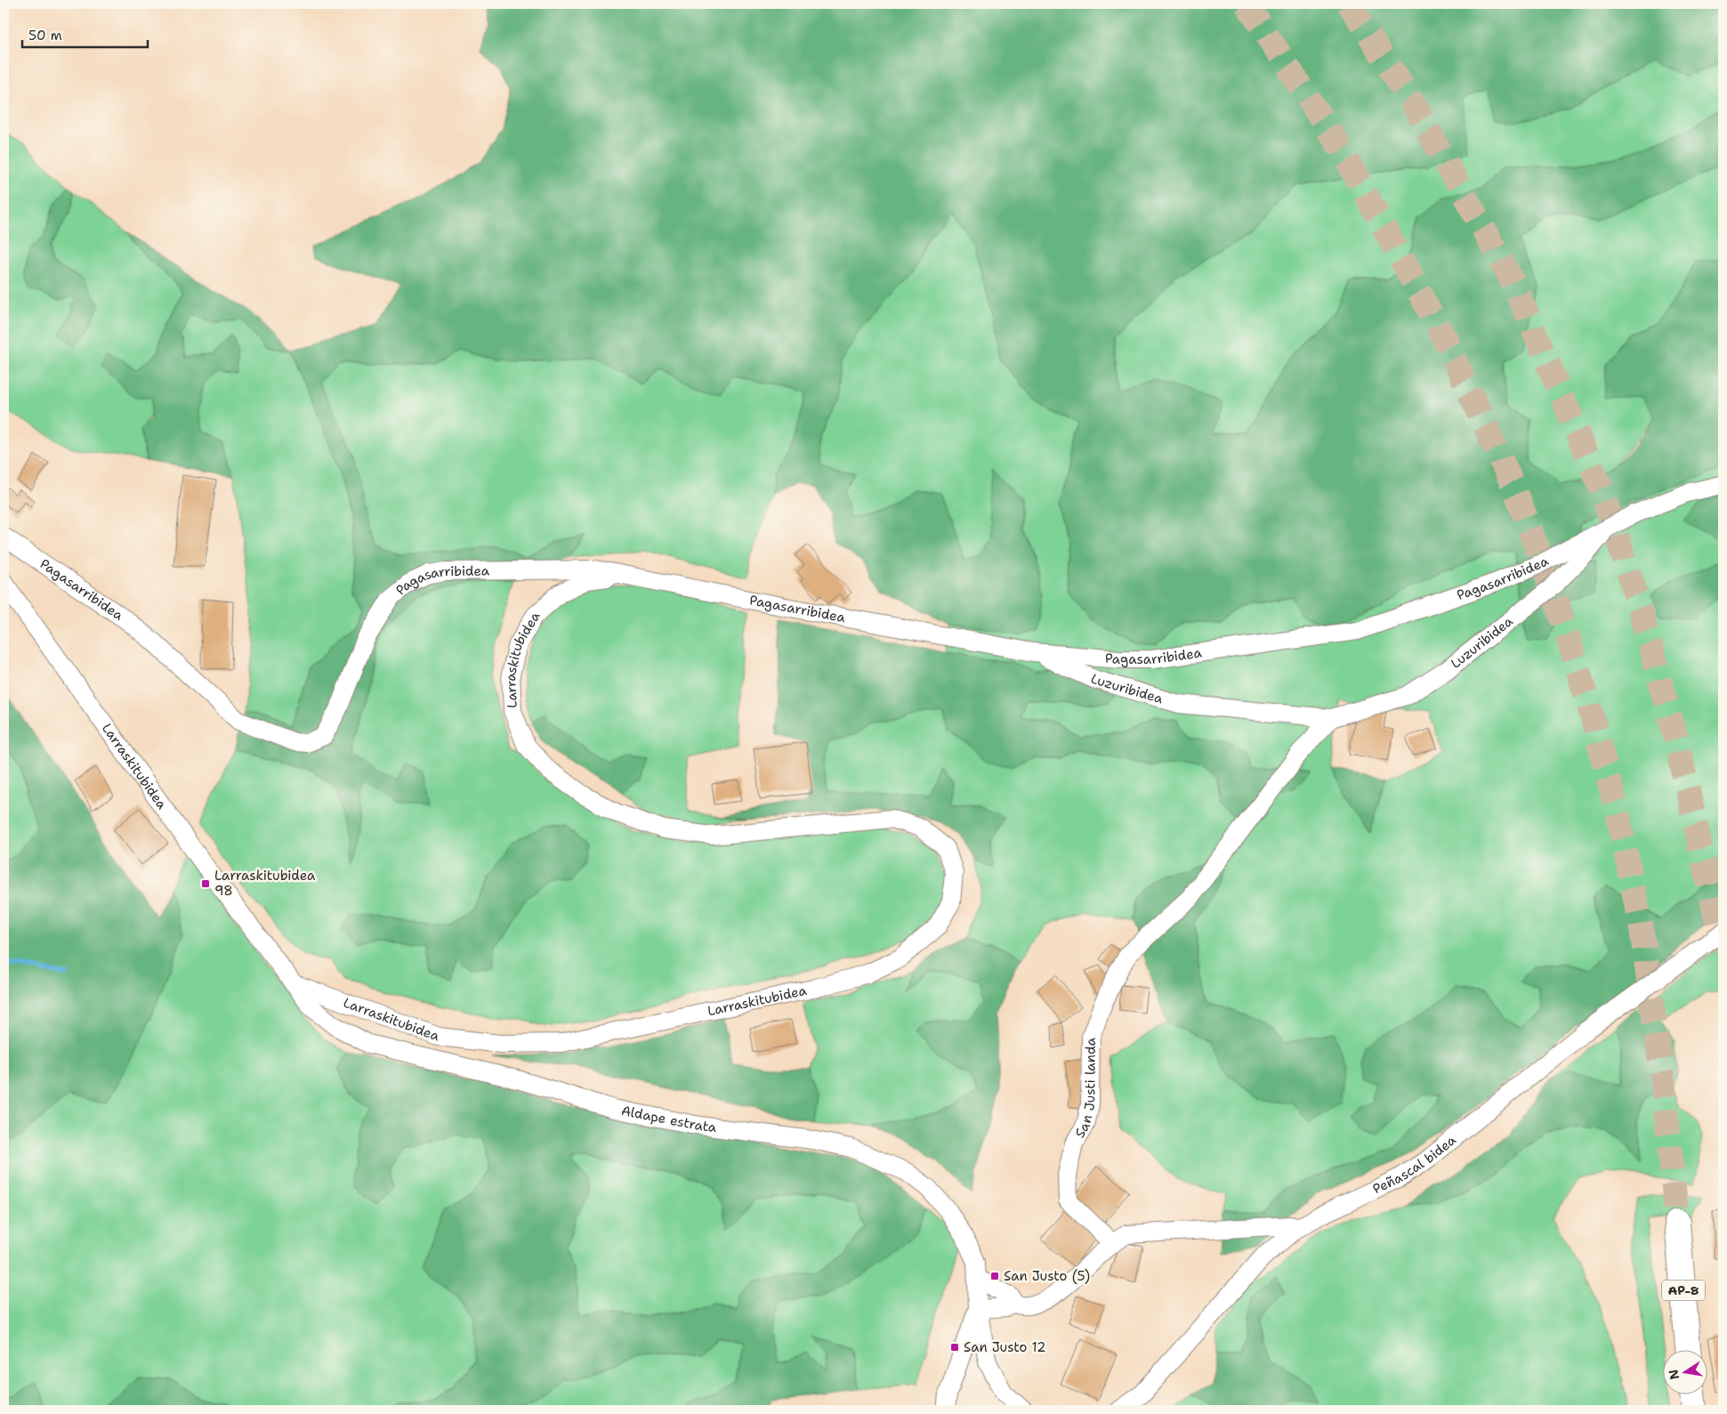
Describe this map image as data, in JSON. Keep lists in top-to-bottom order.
{
  "streets": {
    "highway": ["AP-8"],
    "street": [
      "Pagasarribidea",
      "Luzuribidea",
      "Larraskitubidea",
      "San Justi landa",
      "Aldape estrata",
      "Peñascal bidea"
    ]
  },
  "crossings": [
    ["Pagasarribidea", "Luzuribidea"],
    ["Pagasarribidea", "Larraskitubidea"],
    ["Luzuribidea", "San Justi landa"],
    ["Larraskitubidea", "Aldape estrata"]
  ],
  "places": {
    "transit": ["Larraskitubidea 98", "San Justo (5)", "San Justo 12"]
  },
  "scale_bar": "50 m",
  "north": "left"
}
